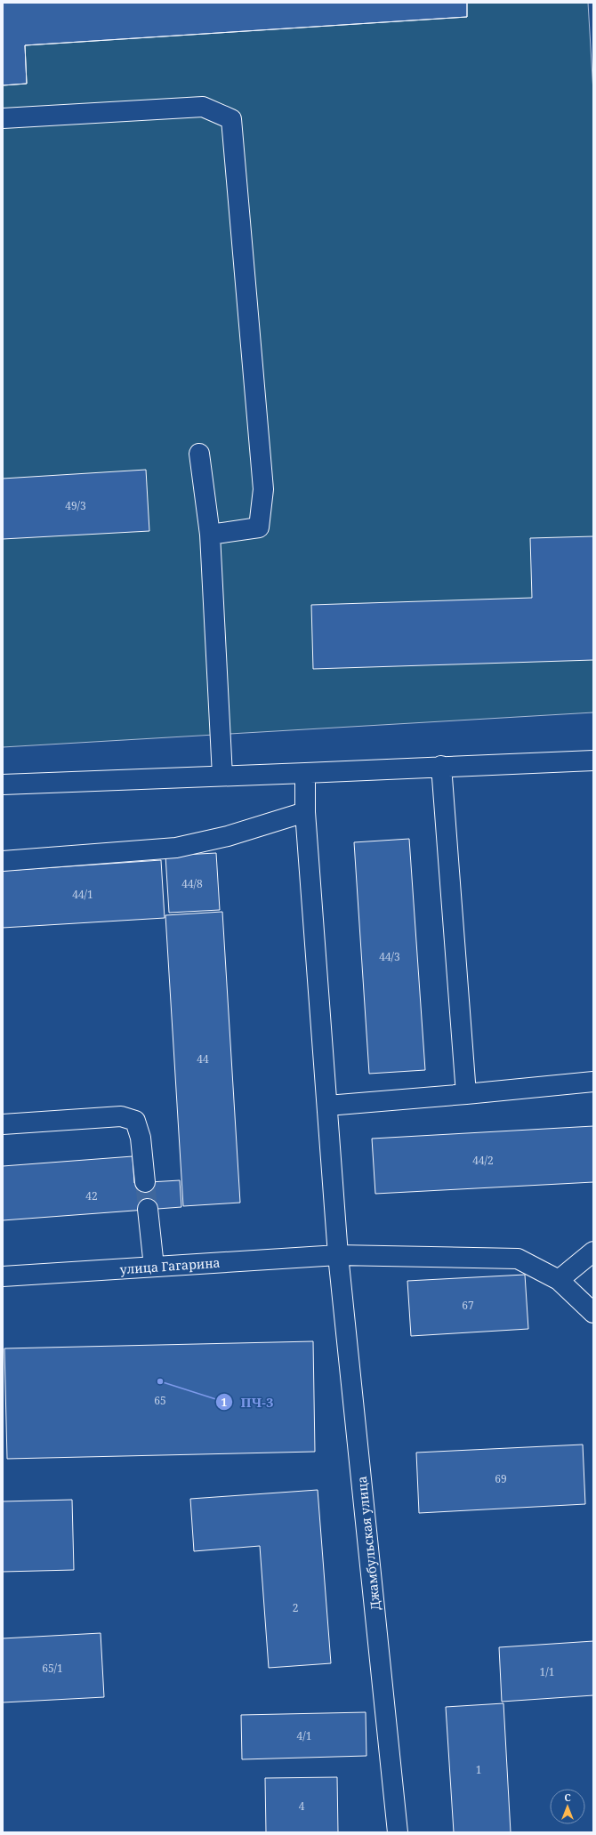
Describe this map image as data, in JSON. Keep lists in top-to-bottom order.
{
  "streets": {
    "street": ["улица Гагарина", "Джамбульская улица"]
  },
  "crossings": [
    ["улица Гагарина", "Джамбульская улица"]
  ],
  "places": ["ПЧ-3"],
  "house_numbers": [
    "49/3",
    "44/8",
    "44/1",
    "44/3",
    "44",
    "44/2",
    "42",
    "67",
    "65",
    "69",
    "2",
    "65/1",
    "1/1",
    "4/1",
    "1",
    "4"
  ],
  "north": "top"
}
